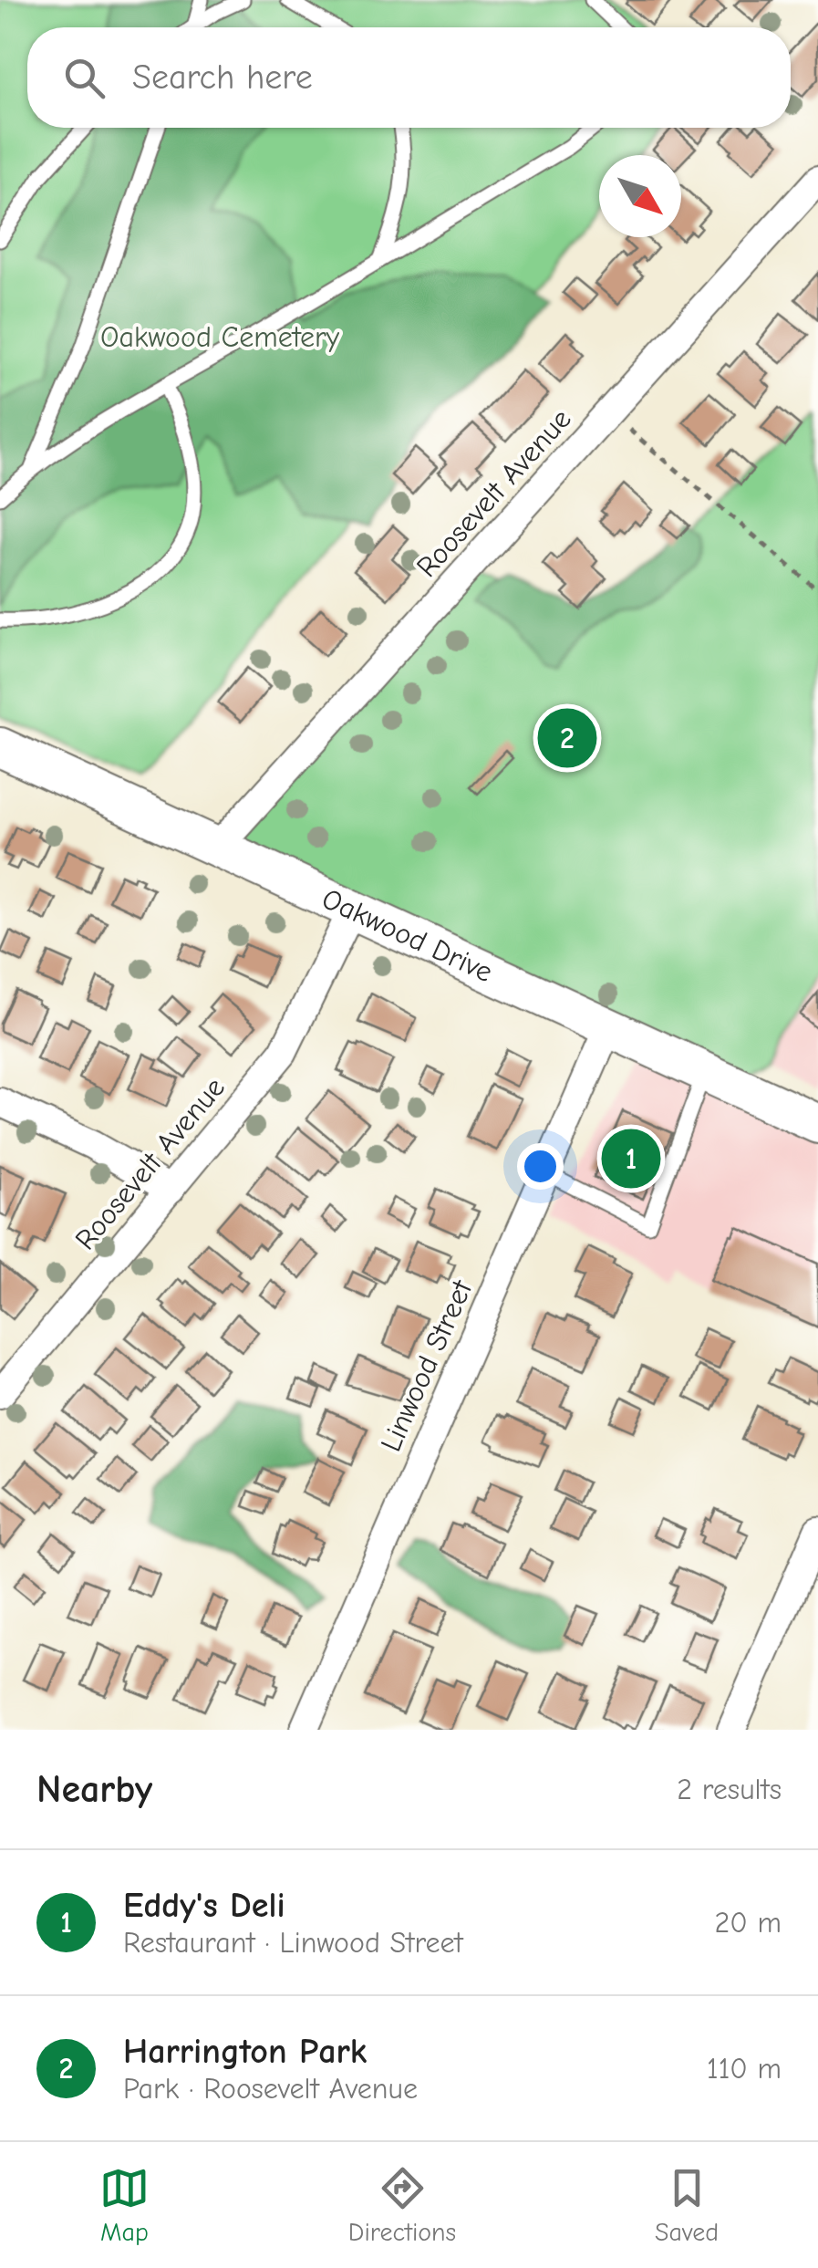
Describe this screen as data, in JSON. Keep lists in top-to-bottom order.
{
  "streets": {
    "street": ["Roosevelt Avenue", "Oakwood Drive", "Linwood Street"]
  },
  "crossings": [
    ["Roosevelt Avenue", "Oakwood Drive"],
    ["Oakwood Drive", "Linwood Street"]
  ],
  "parks": ["Oakwood Cemetery"],
  "north": "bottom right",
  "page": {
    "search": "Search here",
    "pins": ["2", "1"],
    "heading": ["Nearby", "2 results"],
    "list": [
      {
        "mark": "1",
        "name": "Eddy's Deli",
        "note": "Restaurant · Linwood Street",
        "value": "20 m"
      },
      {
        "mark": "2",
        "name": "Harrington Park",
        "note": "Park · Roosevelt Avenue",
        "value": "110 m"
      }
    ],
    "nav": ["Map", "Directions", "Saved"]
  }
}
